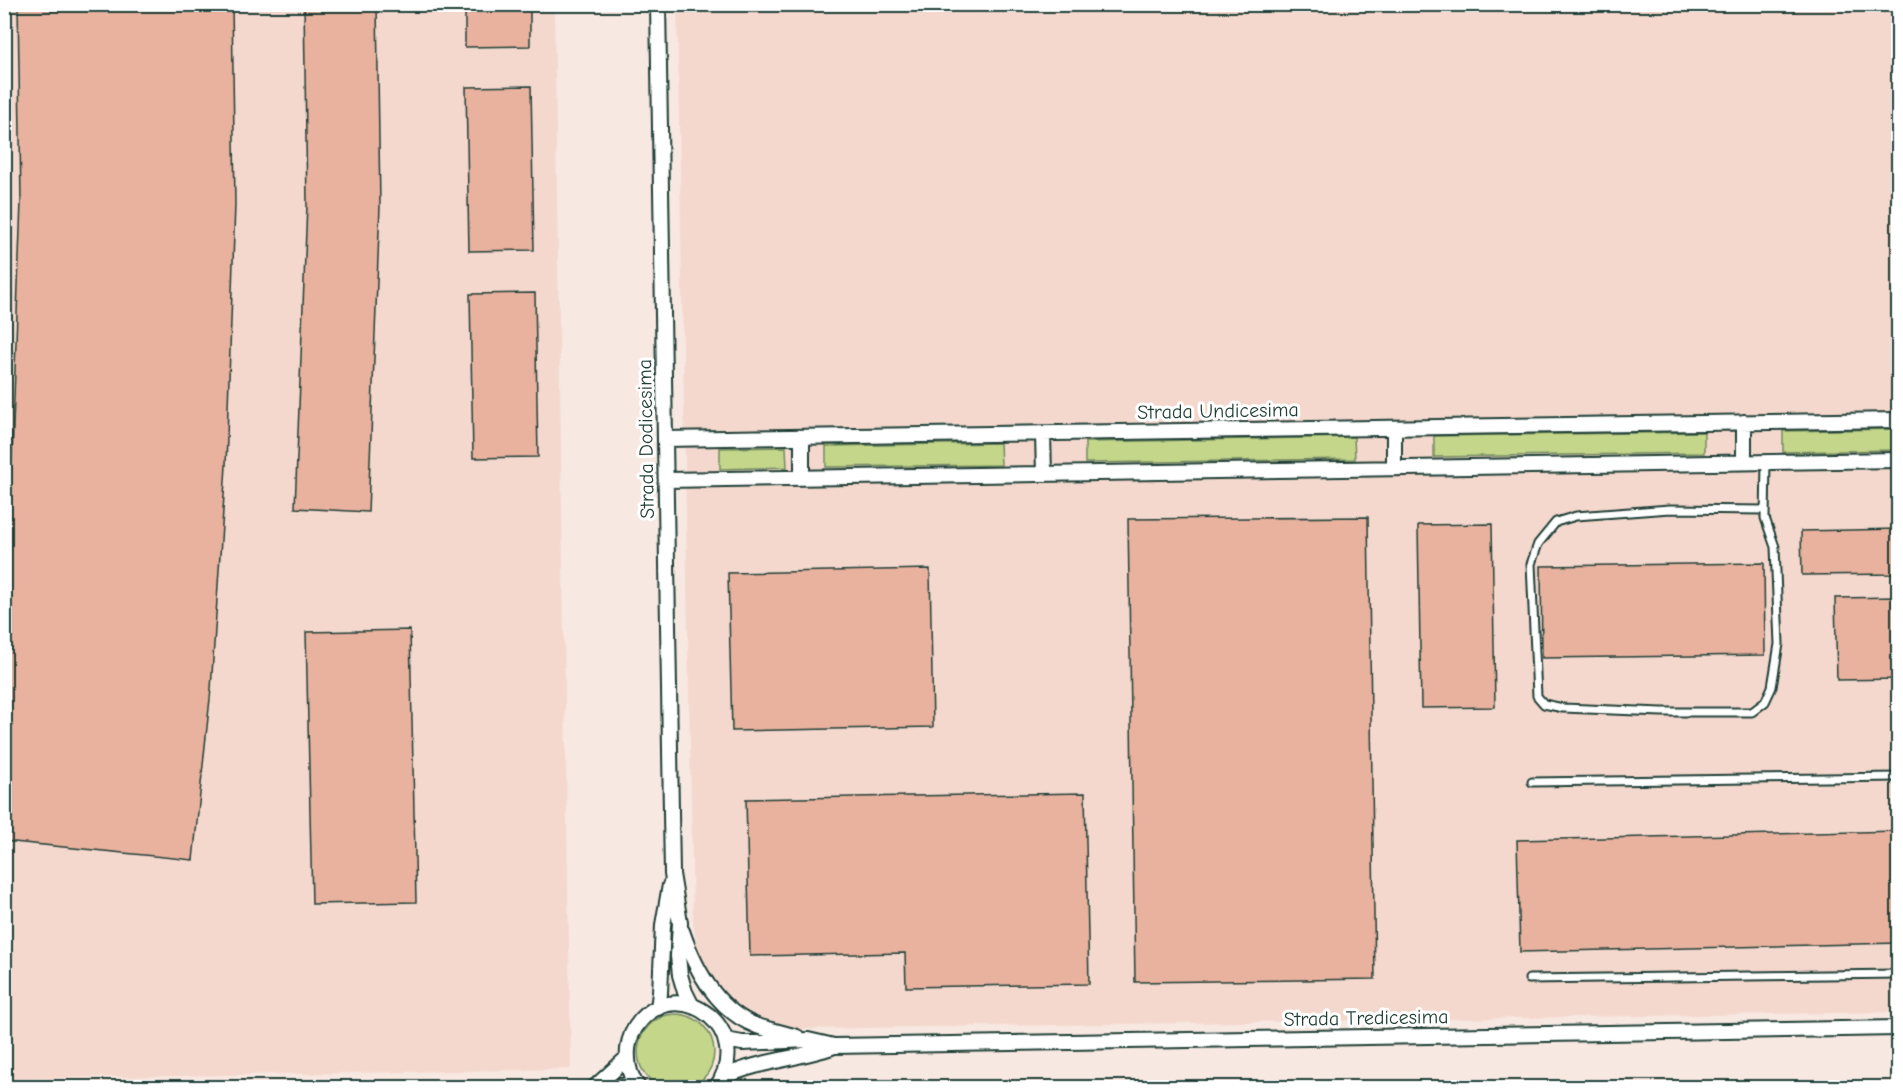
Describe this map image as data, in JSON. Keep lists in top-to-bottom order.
{
  "streets": {
    "street": ["Strada Undicesima", "Strada Dodicesima", "Strada Tredicesima"]
  },
  "crossings": [
    ["Strada Undicesima", "Strada Dodicesima"]
  ]
}
